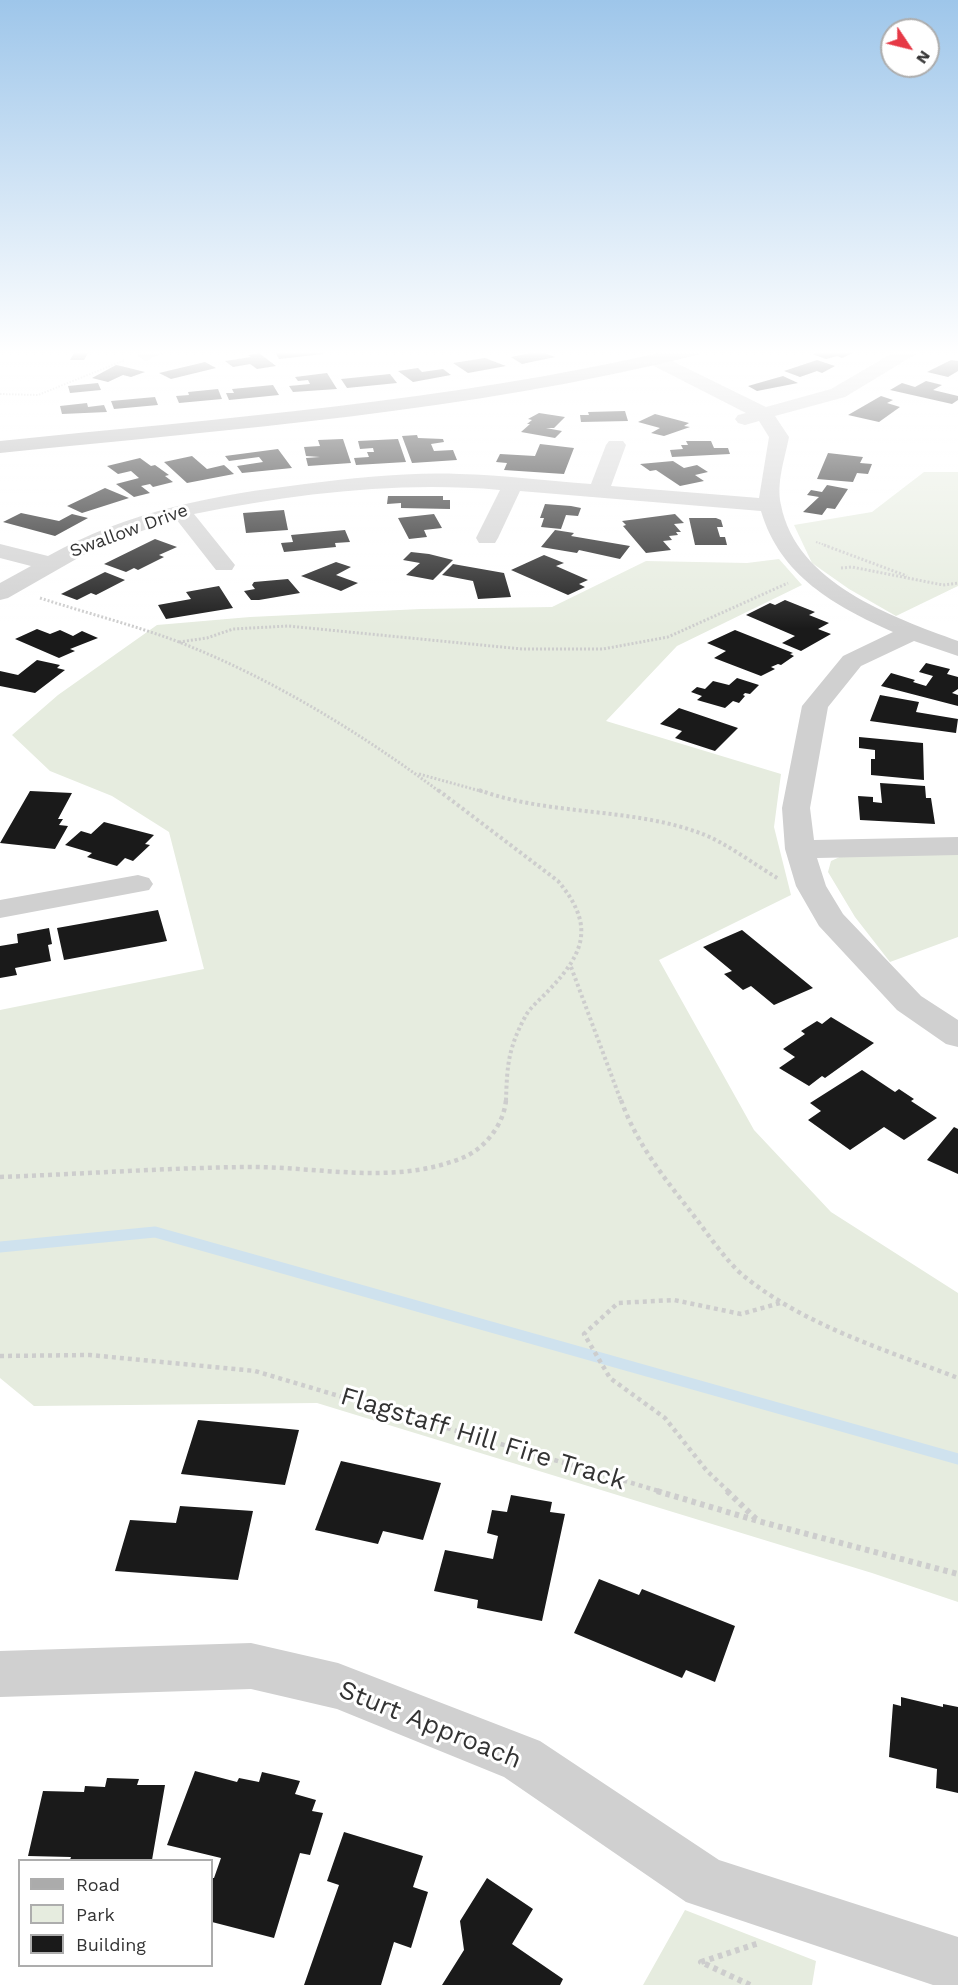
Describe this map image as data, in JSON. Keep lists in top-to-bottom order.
{
  "streets": {
    "street": ["Swallow Drive", "Sturt Approach"],
    "path": ["Flagstaff Hill Fire Track"]
  },
  "legend": ["Road", "Park", "Building"],
  "north": "bottom right"
}
